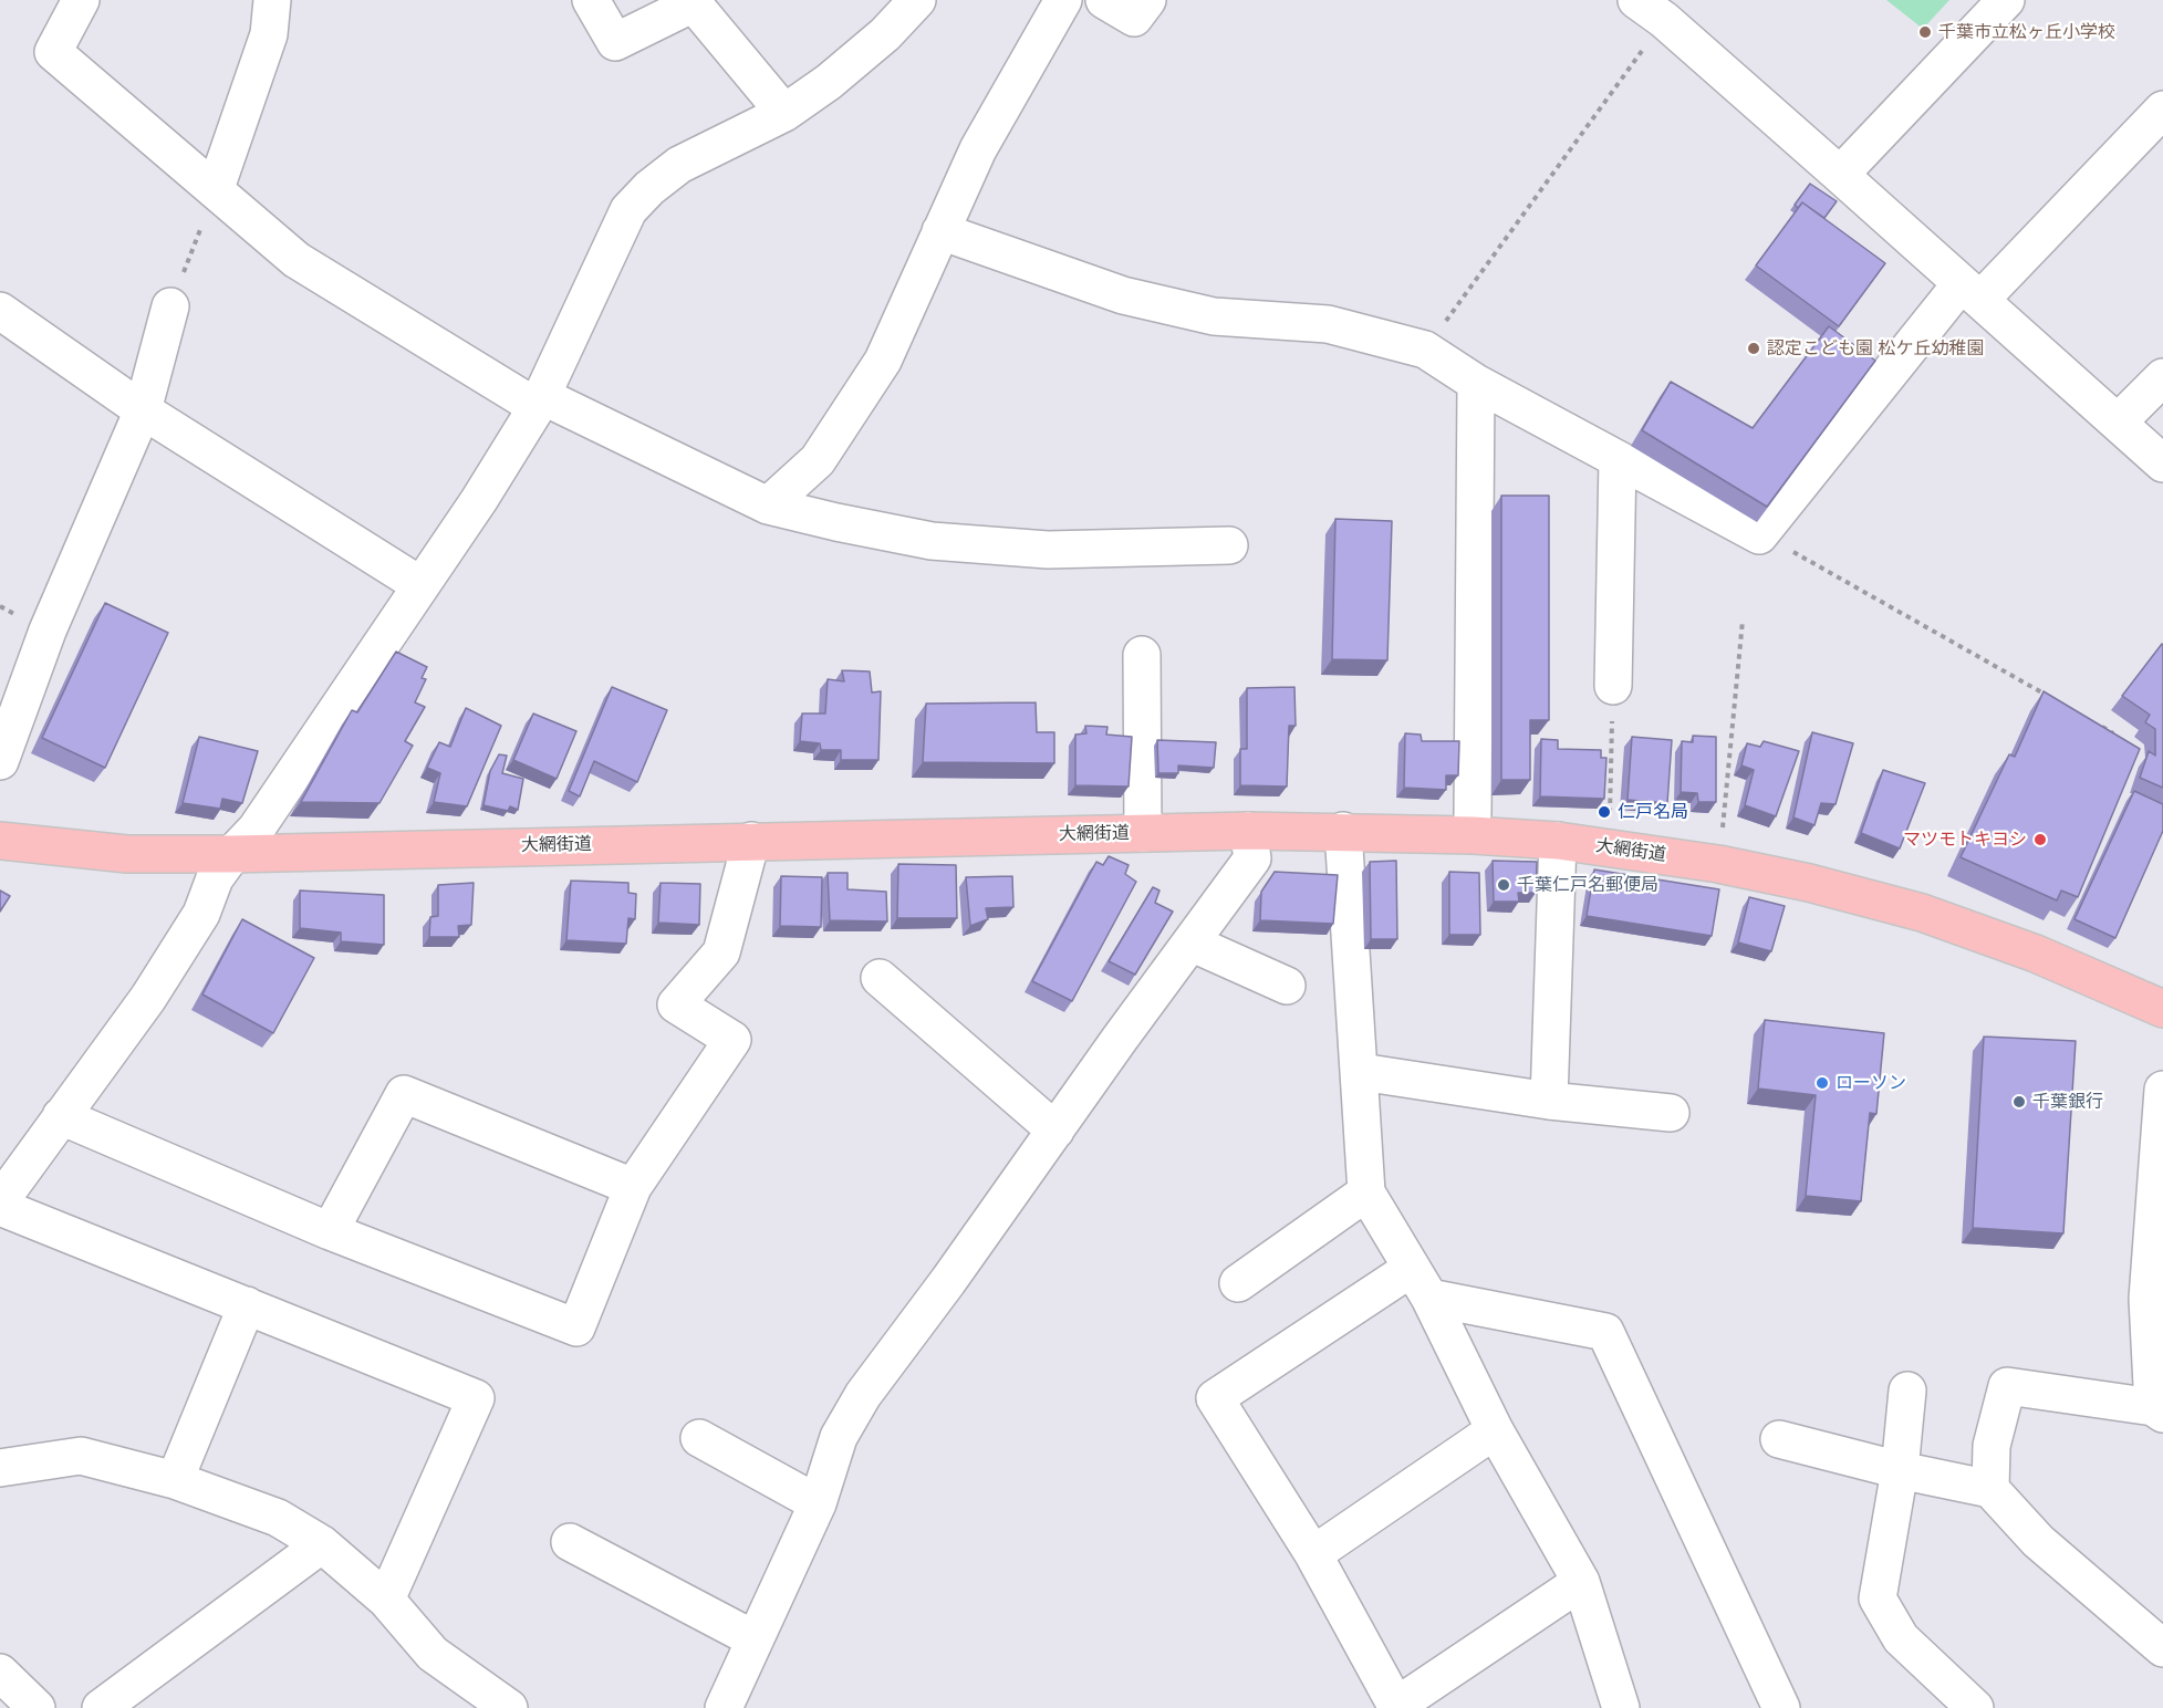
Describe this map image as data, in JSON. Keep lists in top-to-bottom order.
{
  "streets": {
    "main road": ["大網街道"]
  },
  "places": [
    "千葉市立松ヶ丘小学校",
    "認定こども園 松ケ丘幼稚園",
    "仁戸名局",
    "マツモトキヨシ",
    "千葉仁戸名郵便局",
    "ローソン",
    "千葉銀行"
  ]
}
